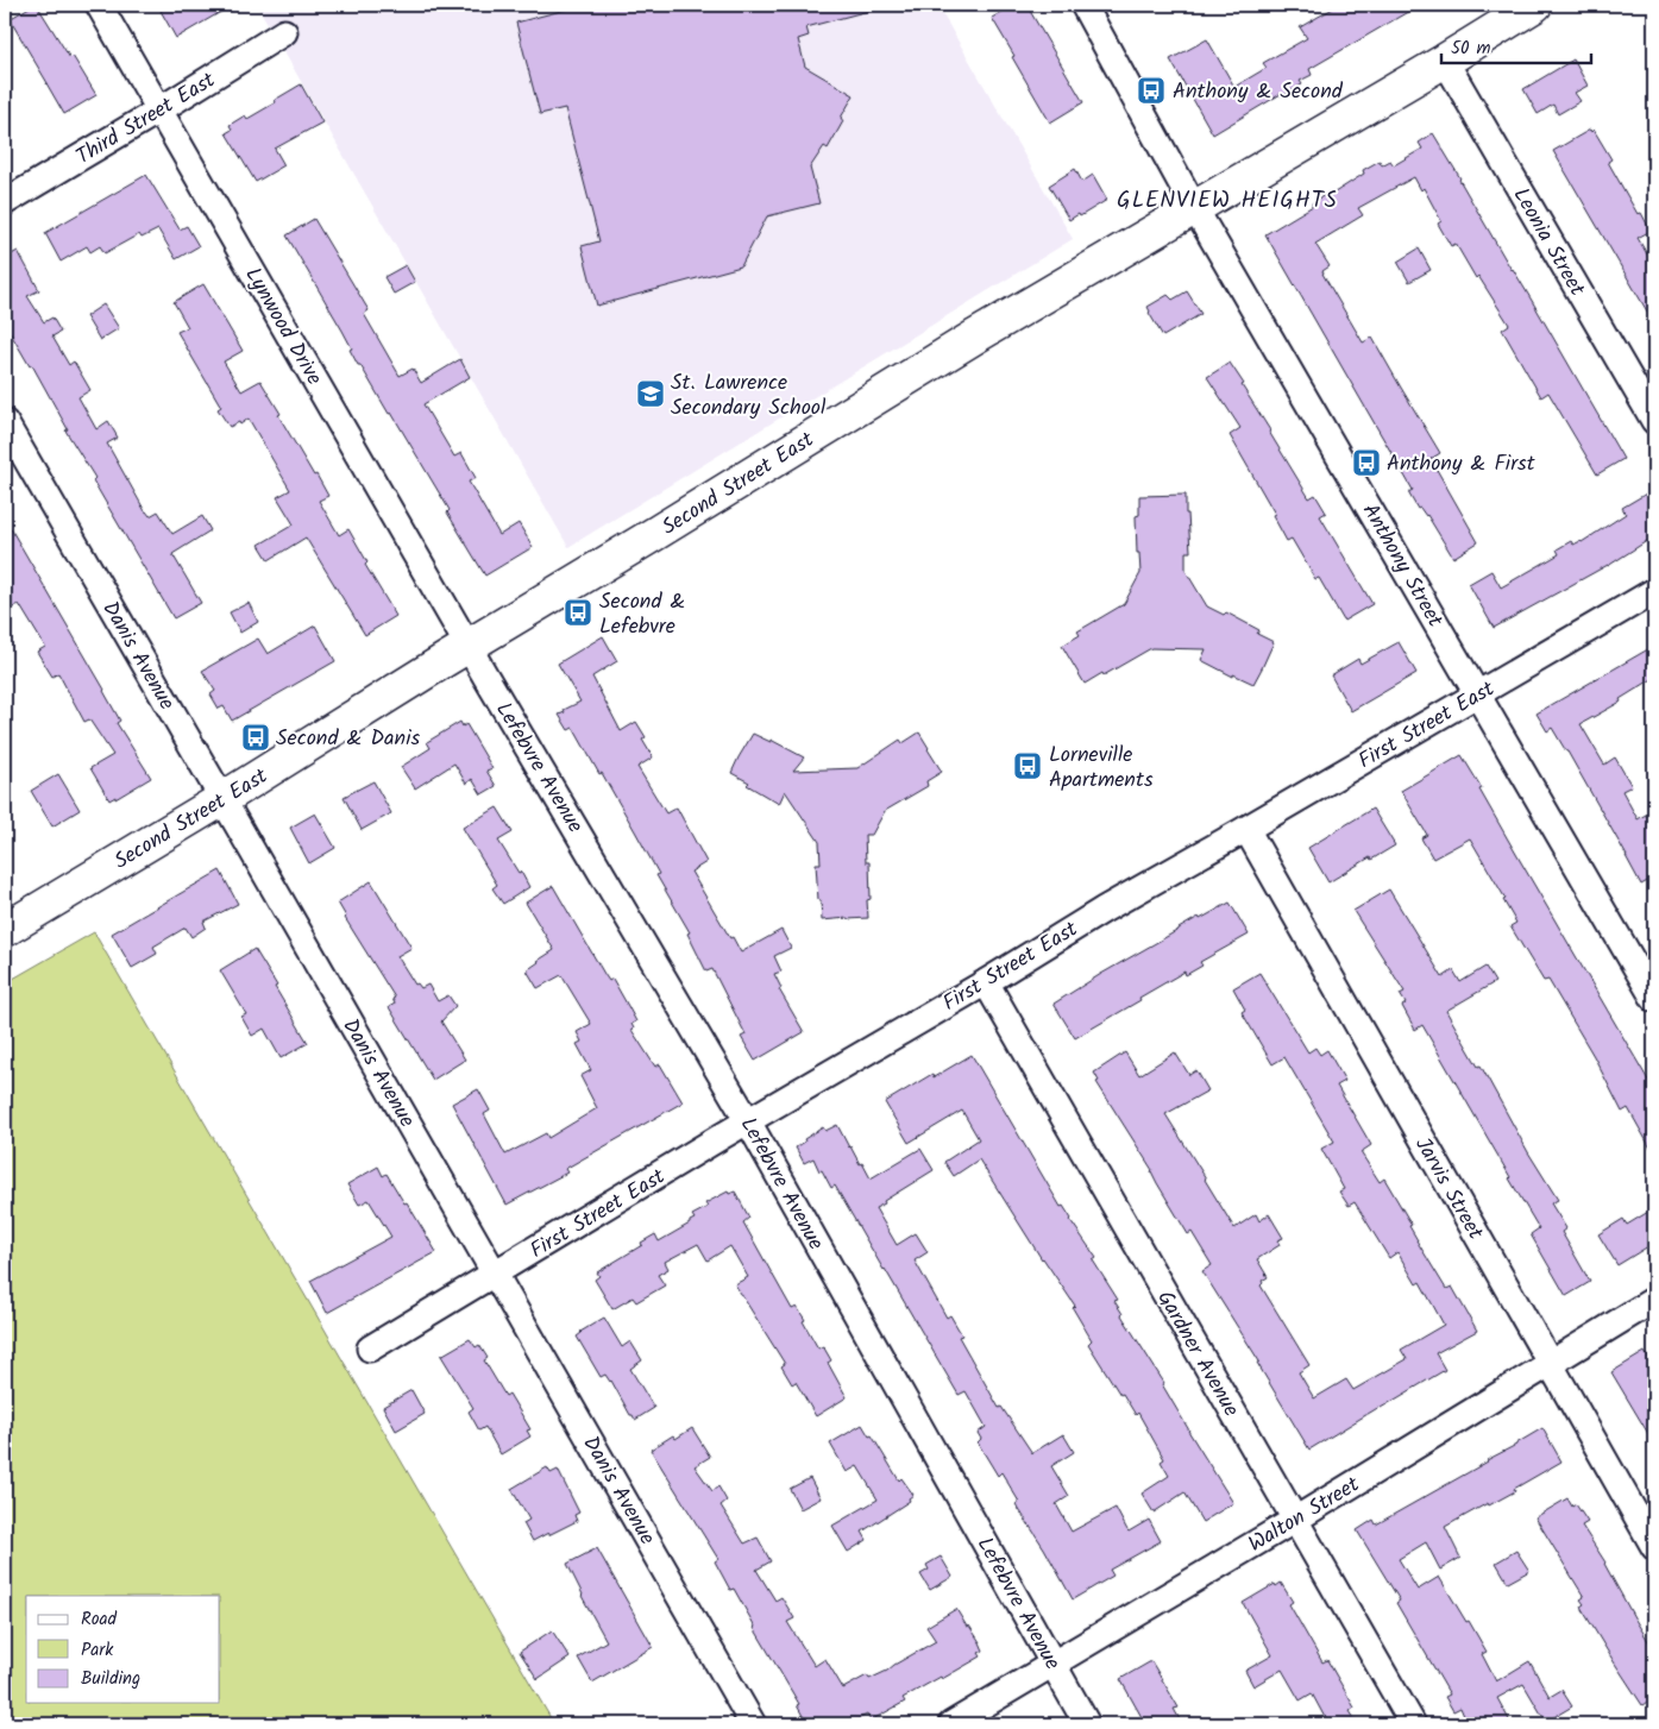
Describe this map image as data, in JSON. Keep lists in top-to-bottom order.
{
  "streets": {
    "main road": ["Second Street East"],
    "street": [
      "Third Street East",
      "Leonia Street",
      "Lynwood Drive",
      "Anthony Street",
      "Danis Avenue",
      "First Street East",
      "Lefebvre Avenue",
      "Jarvis Street",
      "Gardner Avenue",
      "Walton Street"
    ]
  },
  "crossings": [
    ["Third Street East", "Lynwood Drive"],
    ["Leonia Street", "Second Street East"],
    ["Lynwood Drive", "Second Street East"],
    ["Lynwood Drive", "Lefebvre Avenue"],
    ["Second Street East", "Anthony Street"],
    ["Second Street East", "Danis Avenue"],
    ["Second Street East", "Lefebvre Avenue"],
    ["Anthony Street", "First Street East"],
    ["Danis Avenue", "First Street East"],
    ["First Street East", "Lefebvre Avenue"],
    ["First Street East", "Jarvis Street"],
    ["First Street East", "Gardner Avenue"],
    ["Lefebvre Avenue", "Walton Street"],
    ["Jarvis Street", "Walton Street"],
    ["Gardner Avenue", "Walton Street"]
  ],
  "districts": ["GLENVIEW HEIGHTS"],
  "places": {
    "bus stop": [
      "Anthony & Second",
      "Anthony & First",
      "Second & Lefebvre",
      "Second & Danis",
      "Lorneville Apartments"
    ],
    "school or university": ["St. Lawrence Secondary School"]
  },
  "legend": ["Road", "Park", "Building"],
  "scale_bar": "50 m"
}
